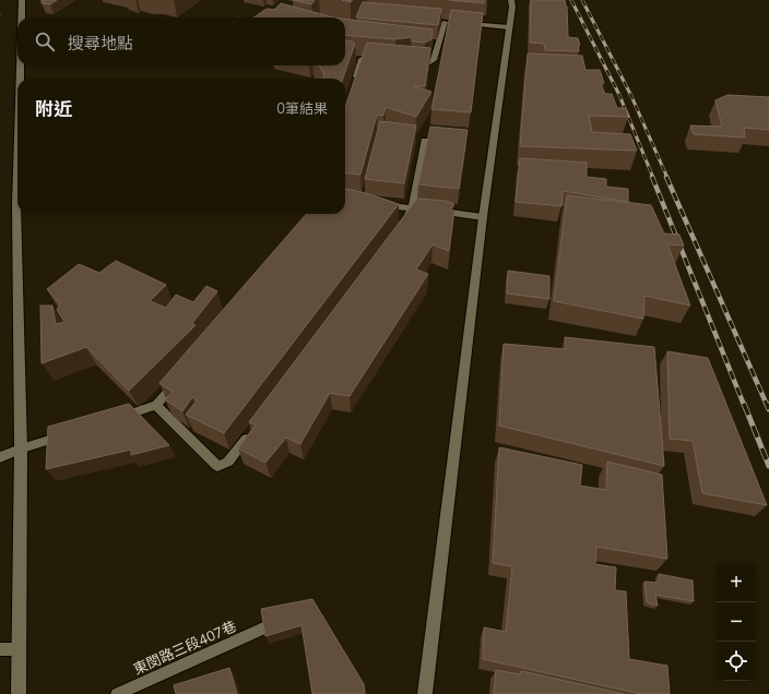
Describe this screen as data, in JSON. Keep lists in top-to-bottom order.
{
  "streets": {
    "lane": ["東閔路三段407巷"]
  },
  "page": {
    "search": "搜尋地點",
    "heading": ["附近", "0筆結果"],
    "map_buttons": ["+", "−"]
  }
}
